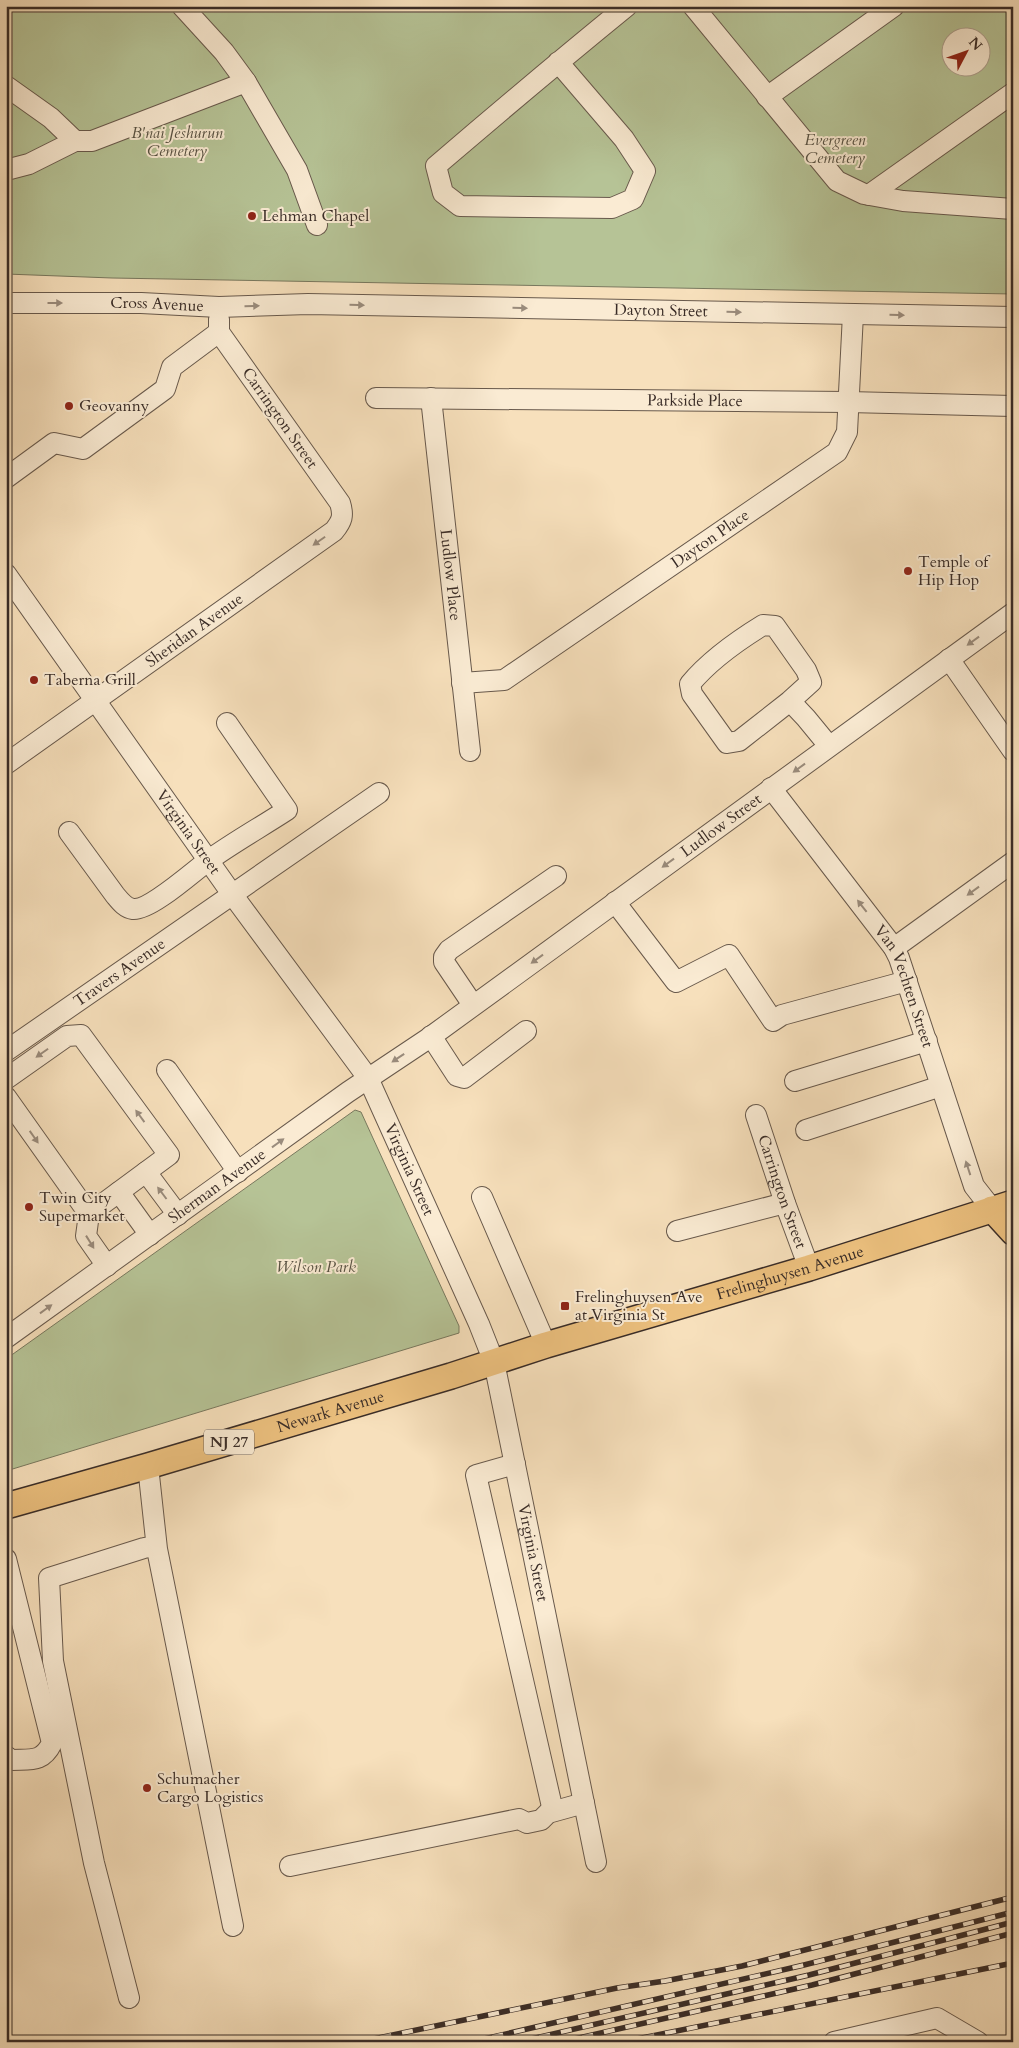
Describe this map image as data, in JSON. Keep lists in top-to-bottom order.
{
  "streets": {
    "main road": ["Frelinghuysen Avenue", "Newark Avenue", "NJ 27"],
    "street": [
      "Cross Avenue",
      "Dayton Street",
      "Parkside Place",
      "Carrington Street",
      "Dayton Place",
      "Ludlow Place",
      "Sheridan Avenue",
      "Ludlow Street",
      "Virginia Street",
      "Travers Avenue",
      "Van Vechten Street",
      "Sherman Avenue"
    ]
  },
  "crossings": [
    ["Cross Avenue", "Dayton Street"],
    ["Dayton Street", "Dayton Place"],
    ["Parkside Place", "Dayton Place"],
    ["Parkside Place", "Ludlow Place"],
    ["Carrington Street", "Sheridan Avenue"],
    ["Carrington Street", "Frelinghuysen Avenue"],
    ["Dayton Place", "Ludlow Place"],
    ["Sheridan Avenue", "Virginia Street"],
    ["Ludlow Street", "Van Vechten Street"],
    ["Ludlow Street", "Sherman Avenue"],
    ["Virginia Street", "Travers Avenue"],
    ["Virginia Street", "Sherman Avenue"],
    ["Virginia Street", "Frelinghuysen Avenue"],
    ["Van Vechten Street", "Frelinghuysen Avenue"],
    ["Frelinghuysen Avenue", "Newark Avenue"]
  ],
  "one_way": [
    "Dayton Street",
    "Sheridan Avenue",
    "Ludlow Street",
    "Van Vechten Street"
  ],
  "parks": ["B'nai Jeshurun Cemetery", "Evergreen Cemetery", "Wilson Park"],
  "places": {
    "other": [
      "Lehman Chapel",
      "Geovanny",
      "Temple of Hip Hop",
      "Taberna Grill",
      "Twin City Supermarket",
      "Schumacher Cargo Logistics"
    ],
    "transit": ["Frelinghuysen Ave at Virginia St"]
  },
  "north": "top right"
}
